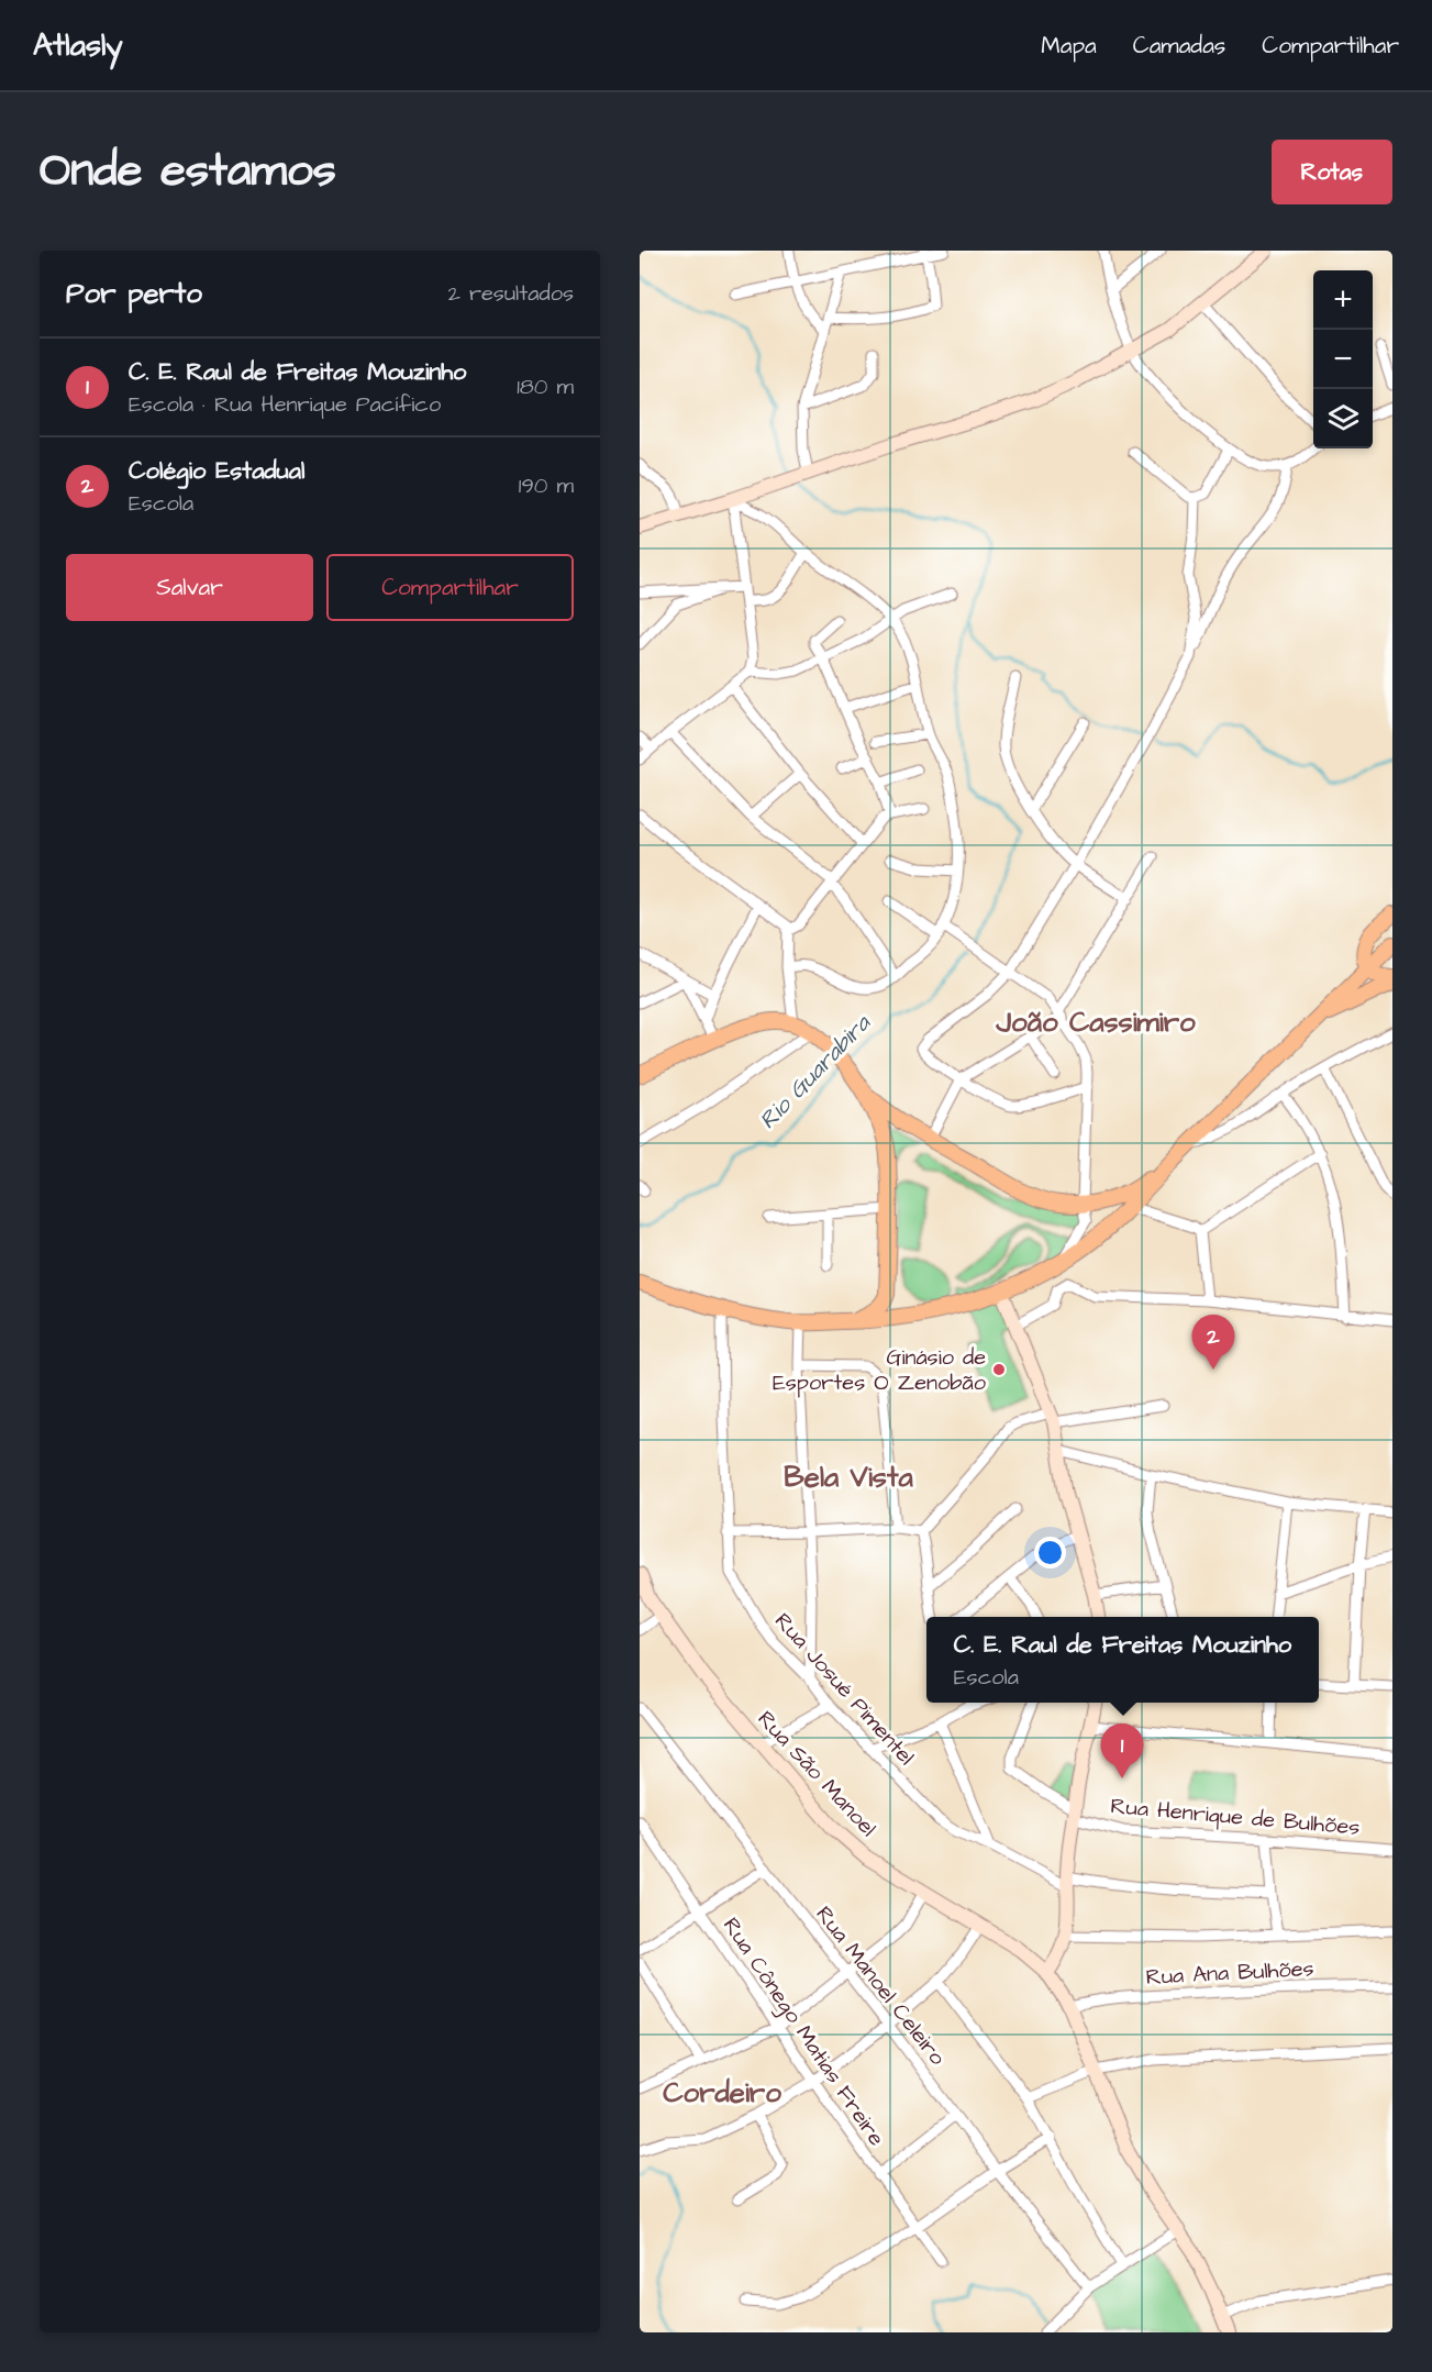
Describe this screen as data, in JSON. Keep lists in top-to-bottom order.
{
  "streets": {
    "main road": ["Rua São Manoel"],
    "street": [
      "Rua Josué Pimentel",
      "Rua Henrique de Bulhões",
      "Rua Ana Bulhões",
      "Rua Manoel Celeiro",
      "Rua Cônego Matias Freire"
    ]
  },
  "crossings": [
    ["Rua São Manoel", "Rua Ana Bulhões"]
  ],
  "districts": ["João Cassimiro", "Bela Vista", "Cordeiro"],
  "water": ["Rio Guarabira"],
  "places": ["Ginásio de Esportes O Zenobão"],
  "page": {
    "header": "Atlasly",
    "nav": ["Mapa", "Camadas", "Compartilhar"],
    "title": "Onde estamos",
    "buttons": [
      "Rotas",
      ["Salvar", "Compartilhar"]
    ],
    "heading": ["Por perto", "2 resultados"],
    "map_buttons": ["+", "−"],
    "list": [
      {
        "mark": "1",
        "name": "C. E. Raul de Freitas Mouzinho",
        "note": "Escola · Rua Henrique Pacífico",
        "value": "180 m"
      },
      {
        "mark": "2",
        "name": "Colégio Estadual",
        "note": "Escola",
        "value": "190 m"
      }
    ],
    "pins": ["2", "1"],
    "popup": ["C. E. Raul de Freitas Mouzinho", "Escola"]
  }
}
